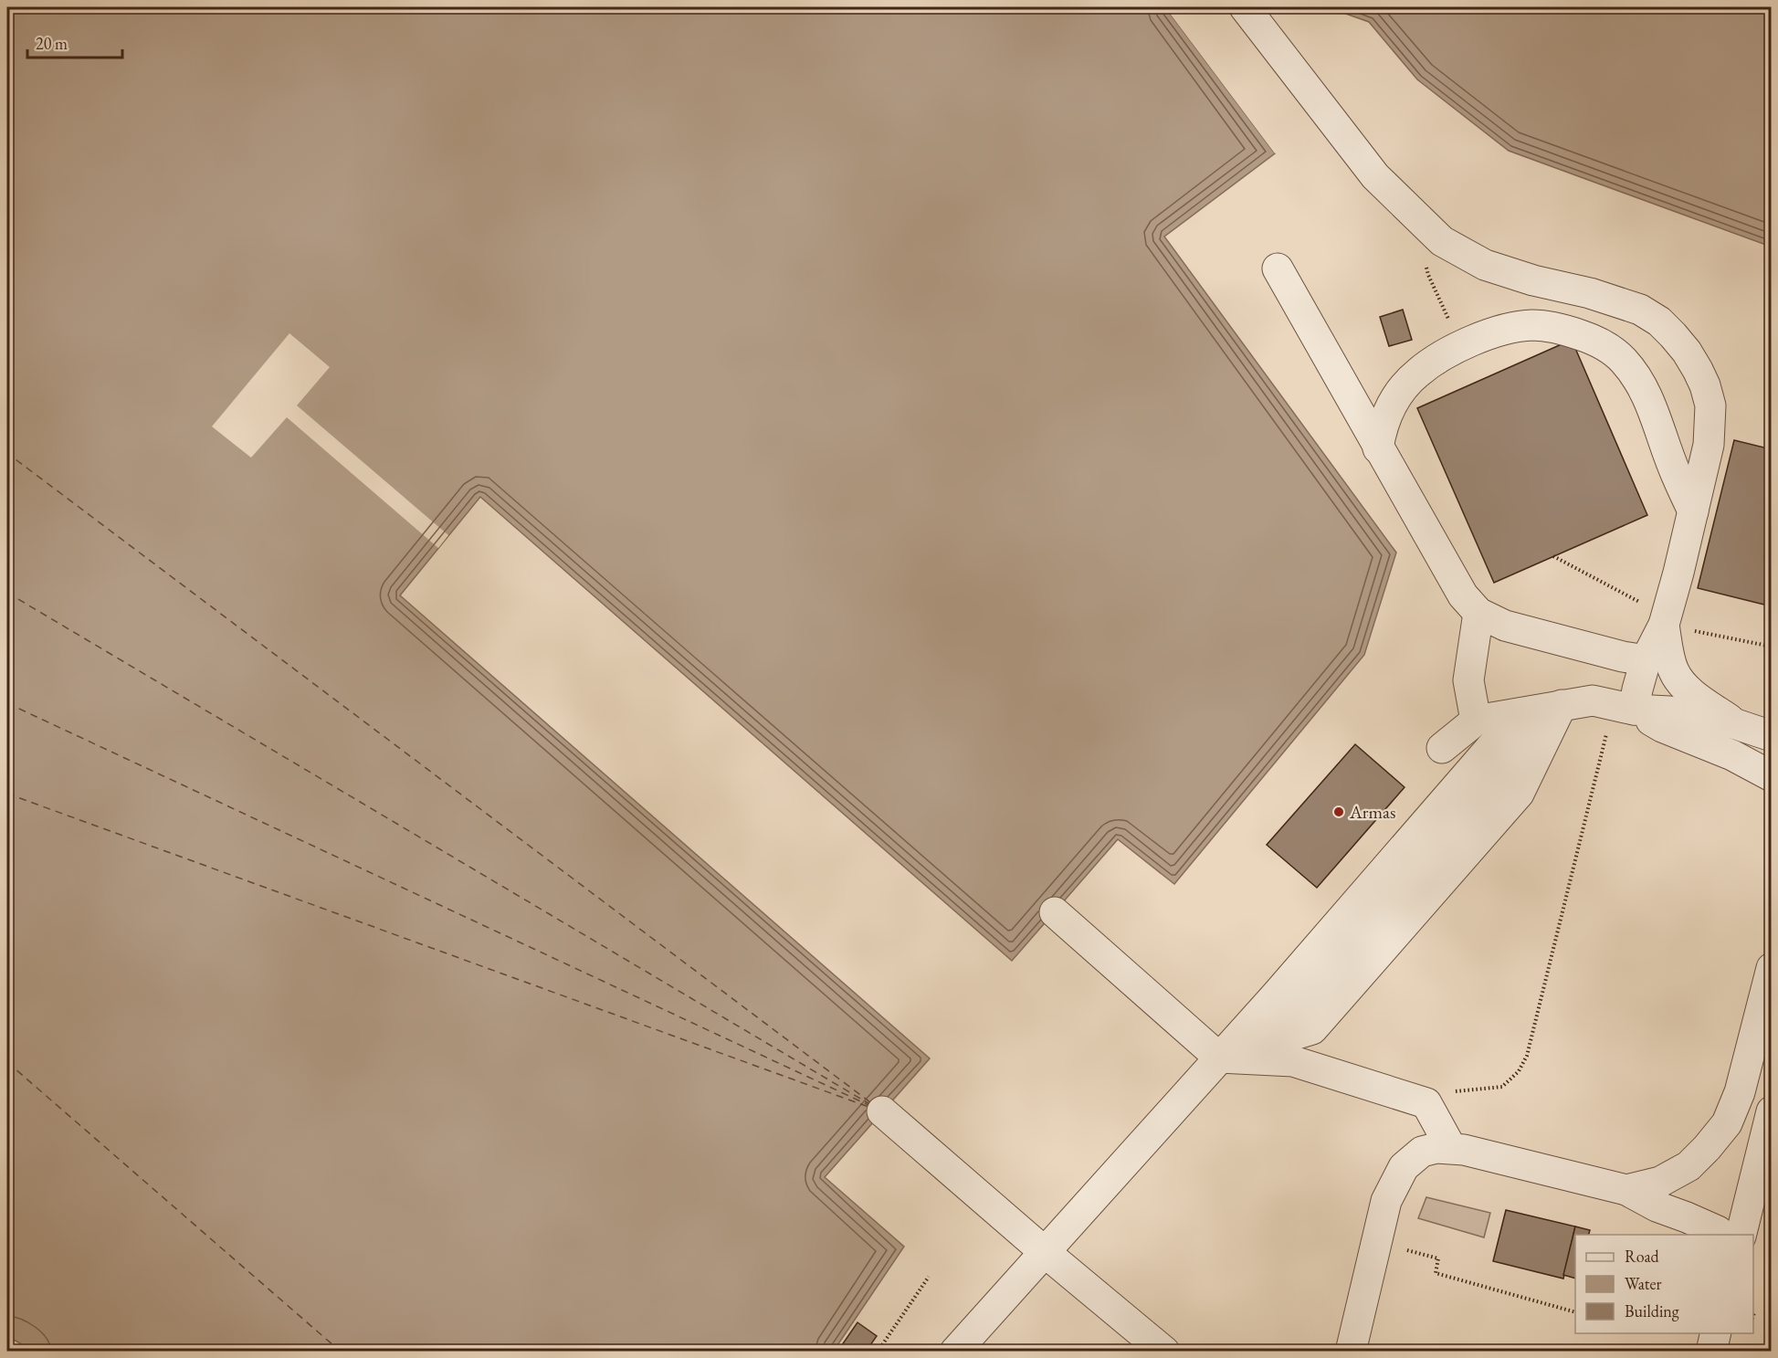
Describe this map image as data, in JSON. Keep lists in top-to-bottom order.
{
  "places": ["Armas"],
  "legend": ["Road", "Water", "Building"],
  "scale_bar": "20 m"
}
